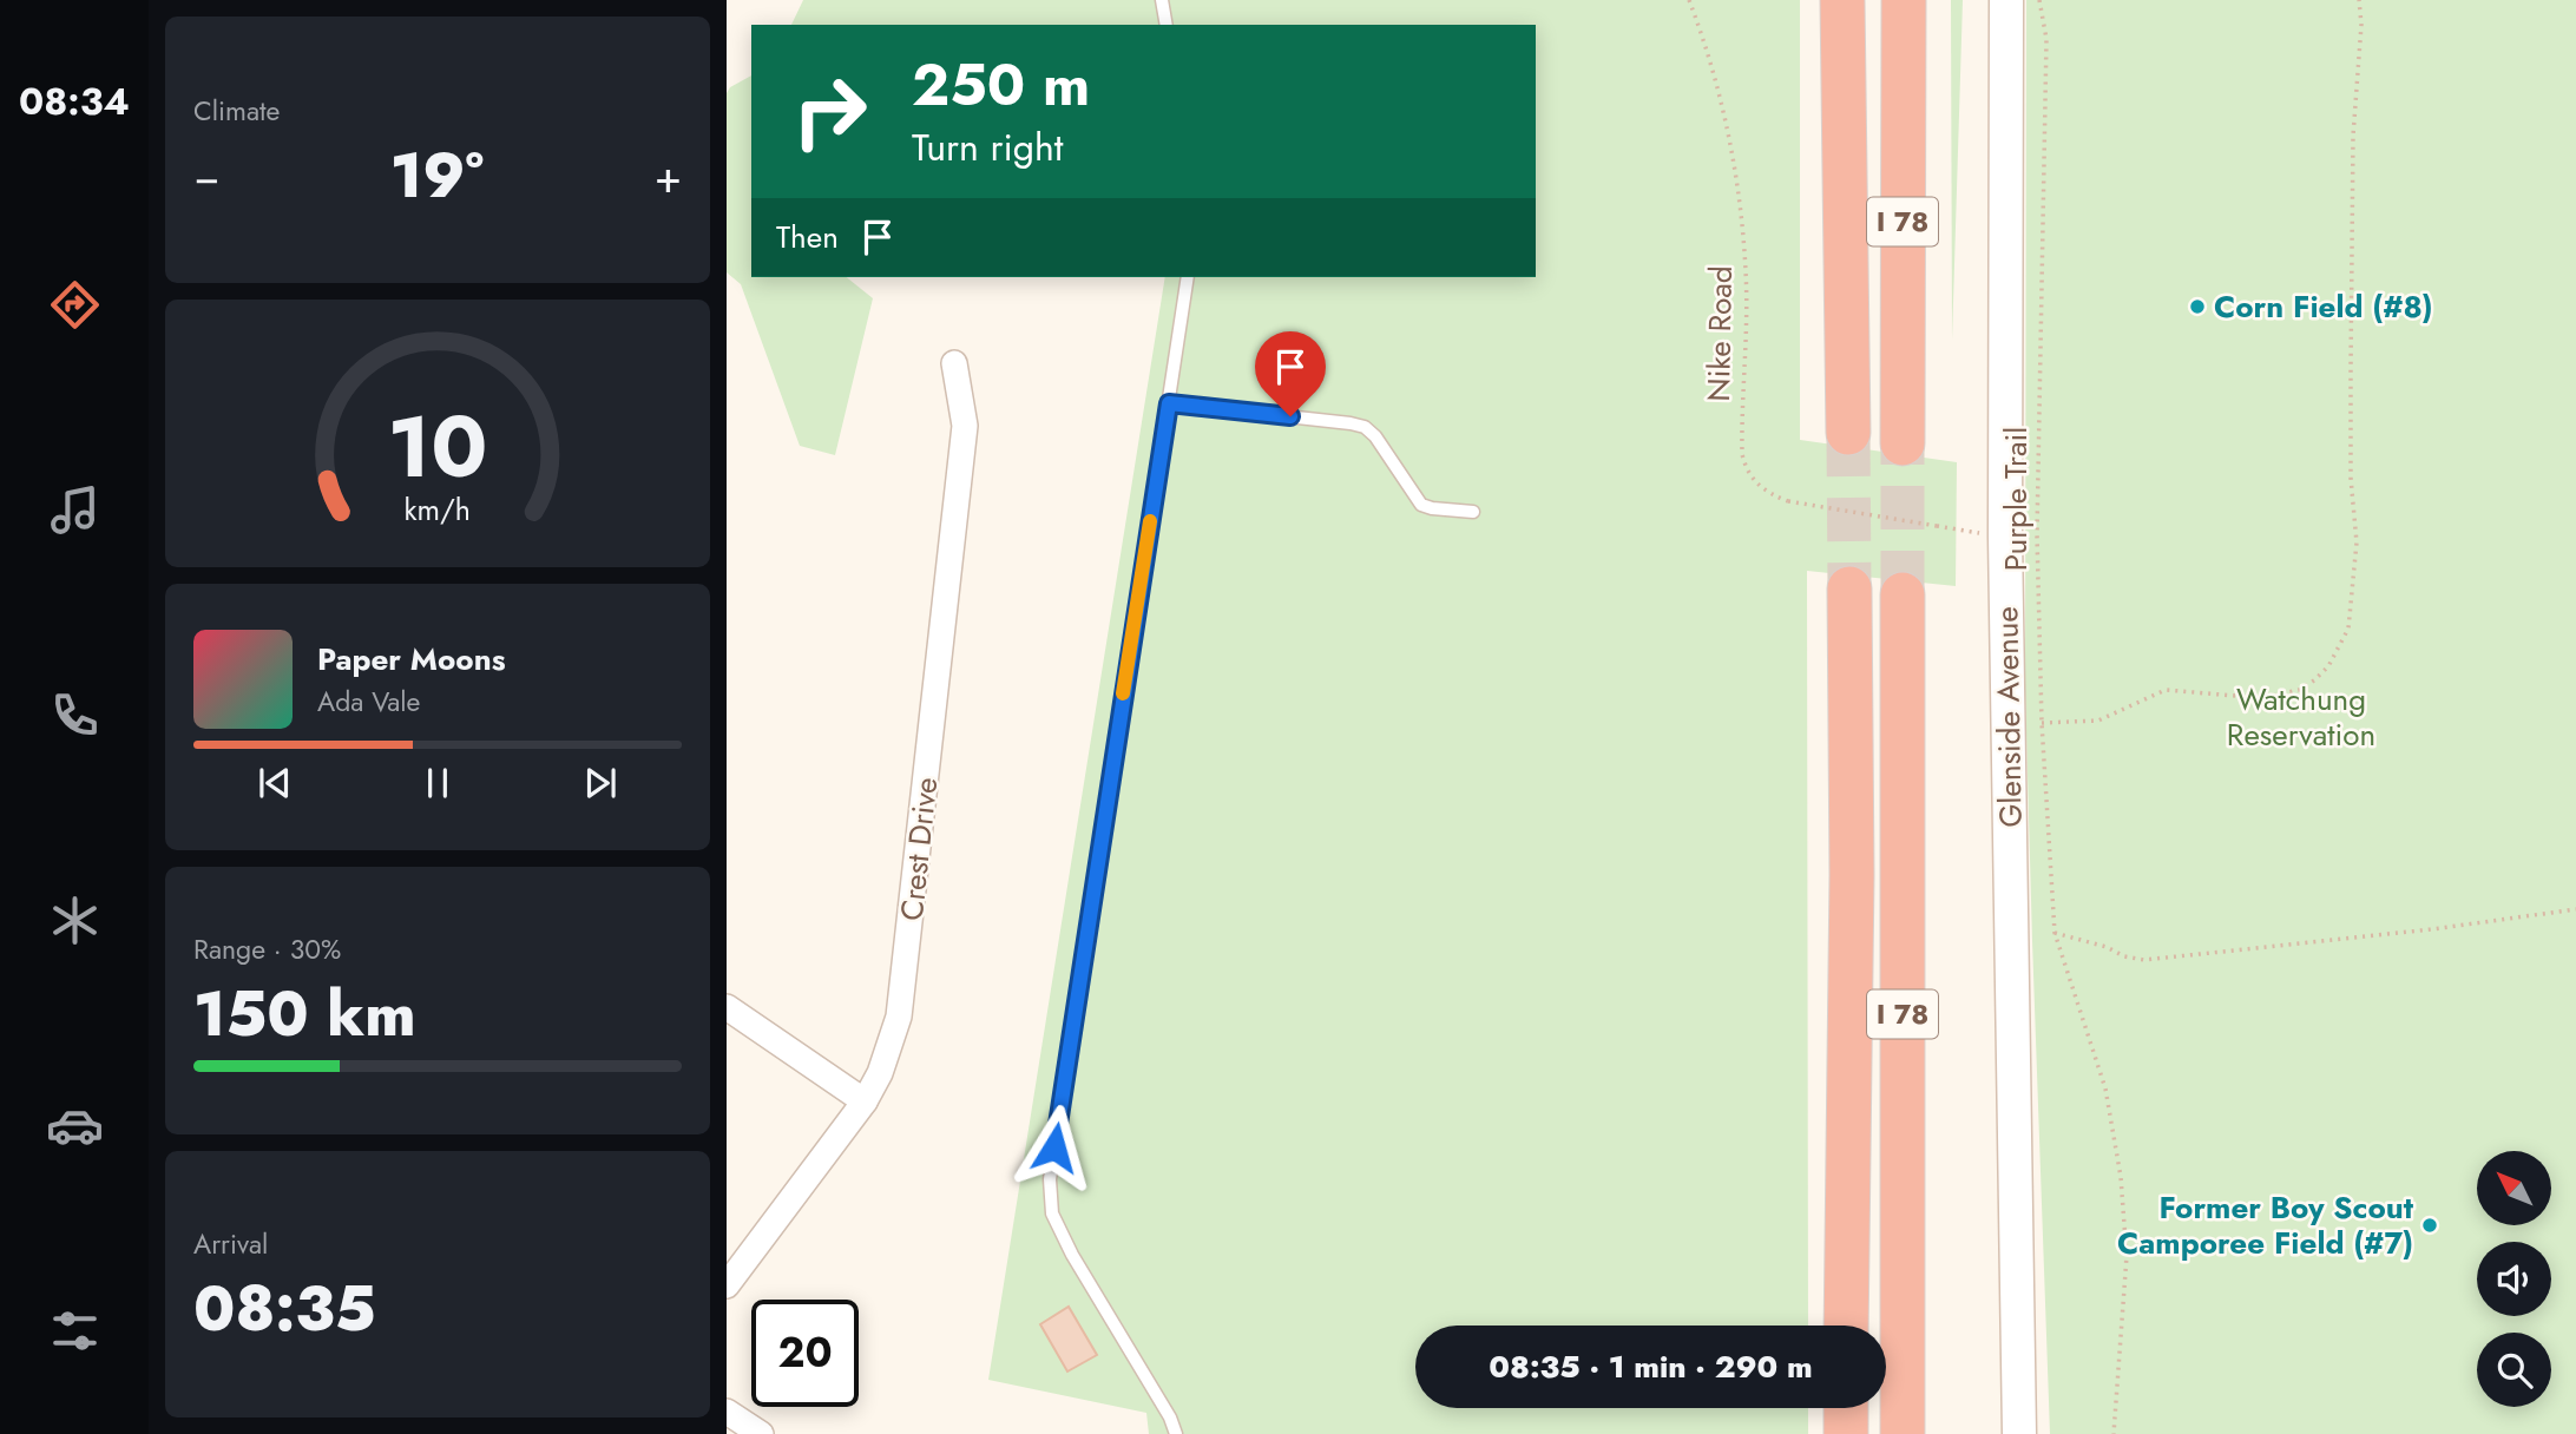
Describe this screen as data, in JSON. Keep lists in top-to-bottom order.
{
  "streets": {
    "highway": ["I 78"],
    "main road": ["Glenside Avenue"],
    "street": ["Crest Drive"],
    "path": ["Nike Road", "Purple Trail"]
  },
  "crossings": [
    ["Nike Road", "Glenside Avenue"]
  ],
  "parks": ["Watchung Reservation"],
  "places": ["Corn Field (#8)", "Former Boy Scout Camporee Field (#7)"],
  "north": "top left",
  "page": {
    "tabs": "08:34",
    "tile": [
      "Climate",
      ["Range · 30%", "150 km"],
      ["Arrival", "08:35"]
    ],
    "turn": ["250 m", "Turn right"],
    "heat": ["−", "19°", "+"],
    "then": "Then",
    "song": ["Paper Moons", "Ada Vale"],
    "limit": "20",
    "trip": "08:35 · 1 min · 290 m",
    "gauge": ["10", "km/h"]
  }
}
